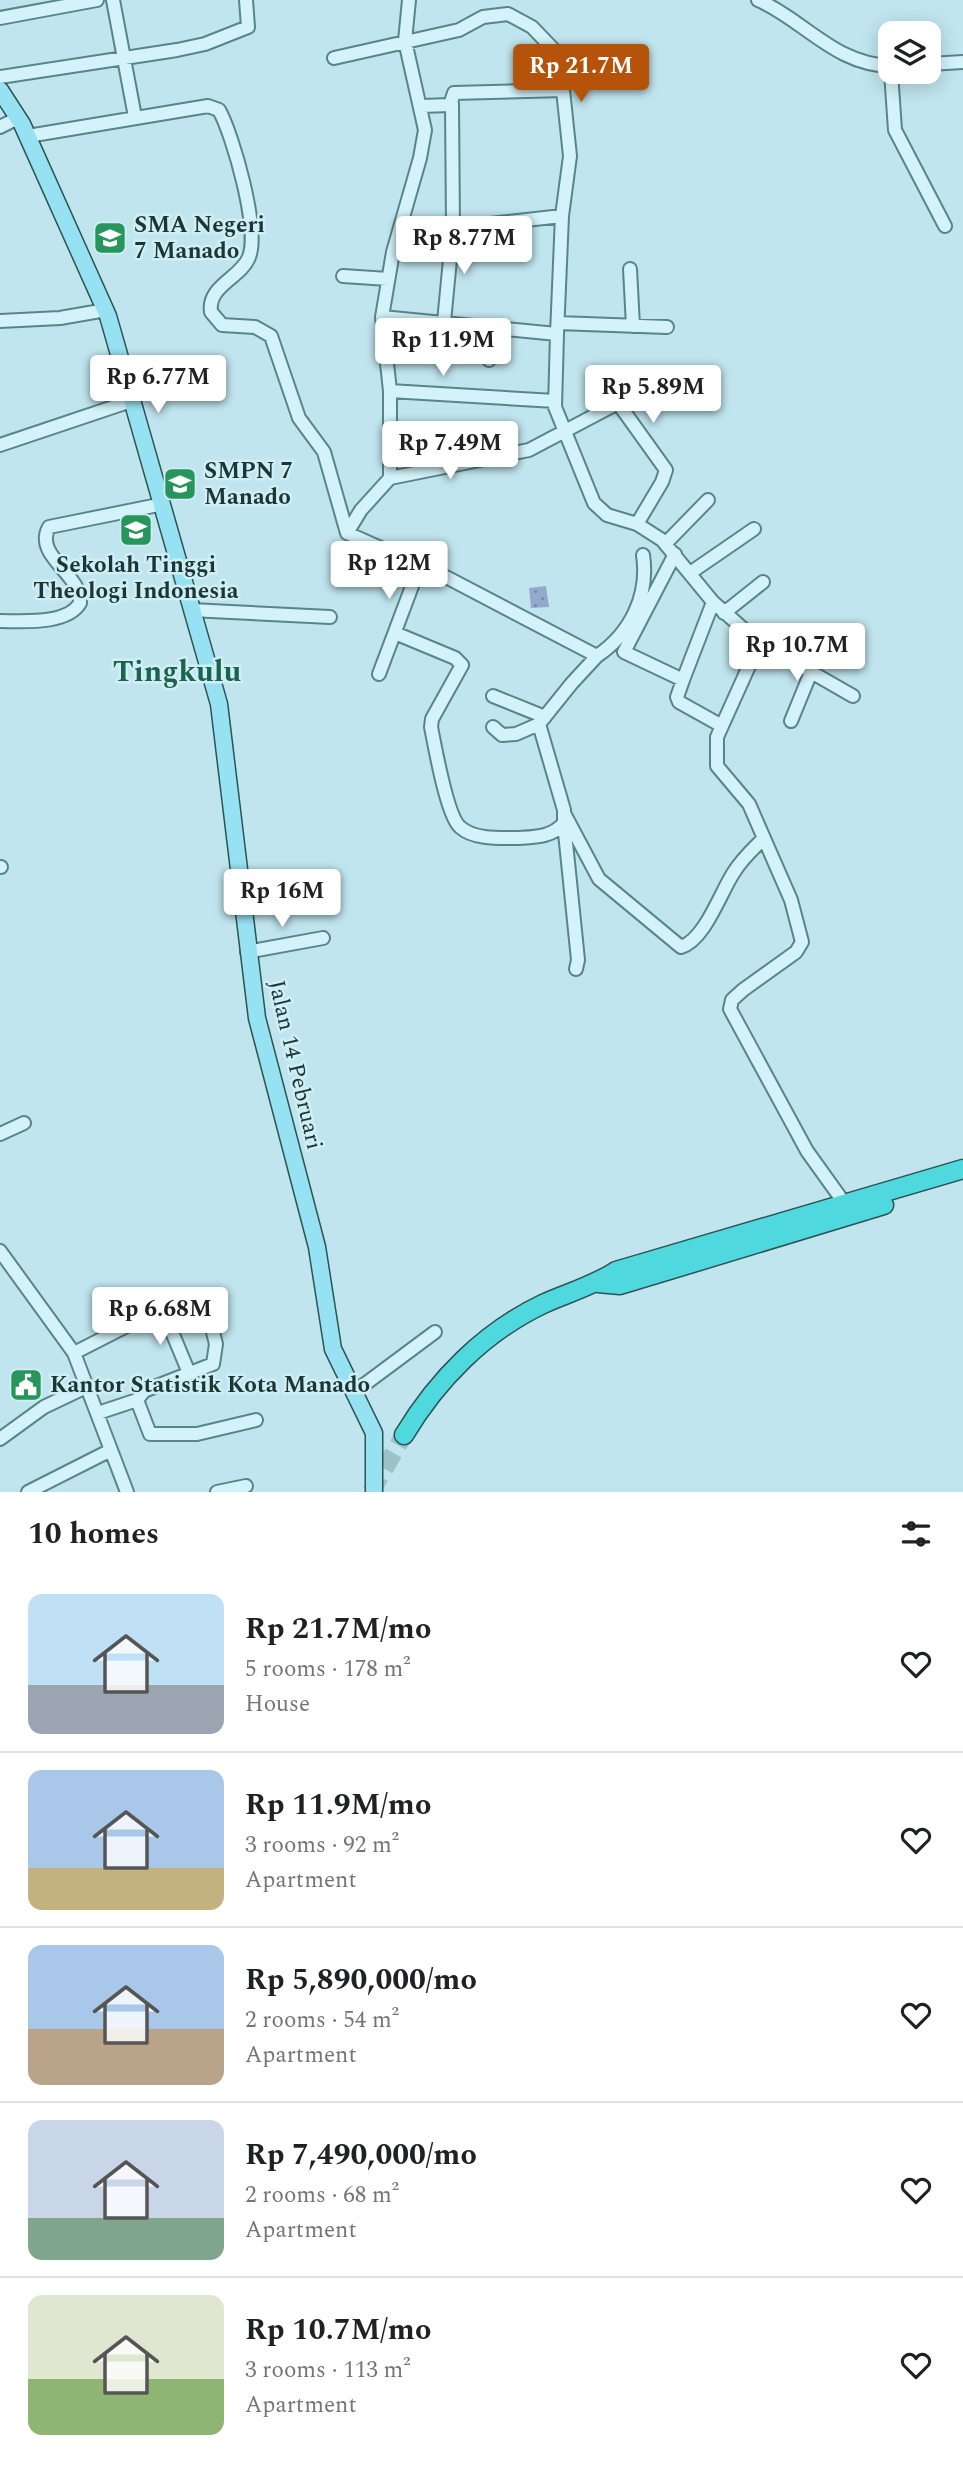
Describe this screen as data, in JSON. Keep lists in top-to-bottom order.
{
  "streets": {
    "main road": ["Jalan 14 Pebruari"]
  },
  "districts": ["Tingkulu"],
  "places": {
    "school or university": ["SMA Negeri 7 Manado", "SMPN 7 Manado", "Sekolah Tinggi Theologi Indonesia"],
    "public building": ["Kantor Statistik Kota Manado"]
  },
  "page": {
    "price": [
      "Rp 21.7M",
      "Rp 8.77M",
      "Rp 11.9M",
      "Rp 6.77M",
      "Rp 5.89M",
      "Rp 7.49M",
      "Rp 12M",
      "Rp 10.7M",
      "Rp 16M",
      "Rp 6.68M"
    ],
    "heading": "10 homes",
    "list": [
      {
        "name": "Rp 21.7M/mo",
        "note": "5 rooms · 178 m² · House"
      },
      {
        "name": "Rp 11.9M/mo",
        "note": "3 rooms · 92 m² · Apartment"
      },
      {
        "name": "Rp 5,890,000/mo",
        "note": "2 rooms · 54 m² · Apartment"
      },
      {
        "name": "Rp 7,490,000/mo",
        "note": "2 rooms · 68 m² · Apartment"
      },
      {
        "name": "Rp 10.7M/mo",
        "note": "3 rooms · 113 m² · Apartment"
      }
    ]
  }
}
